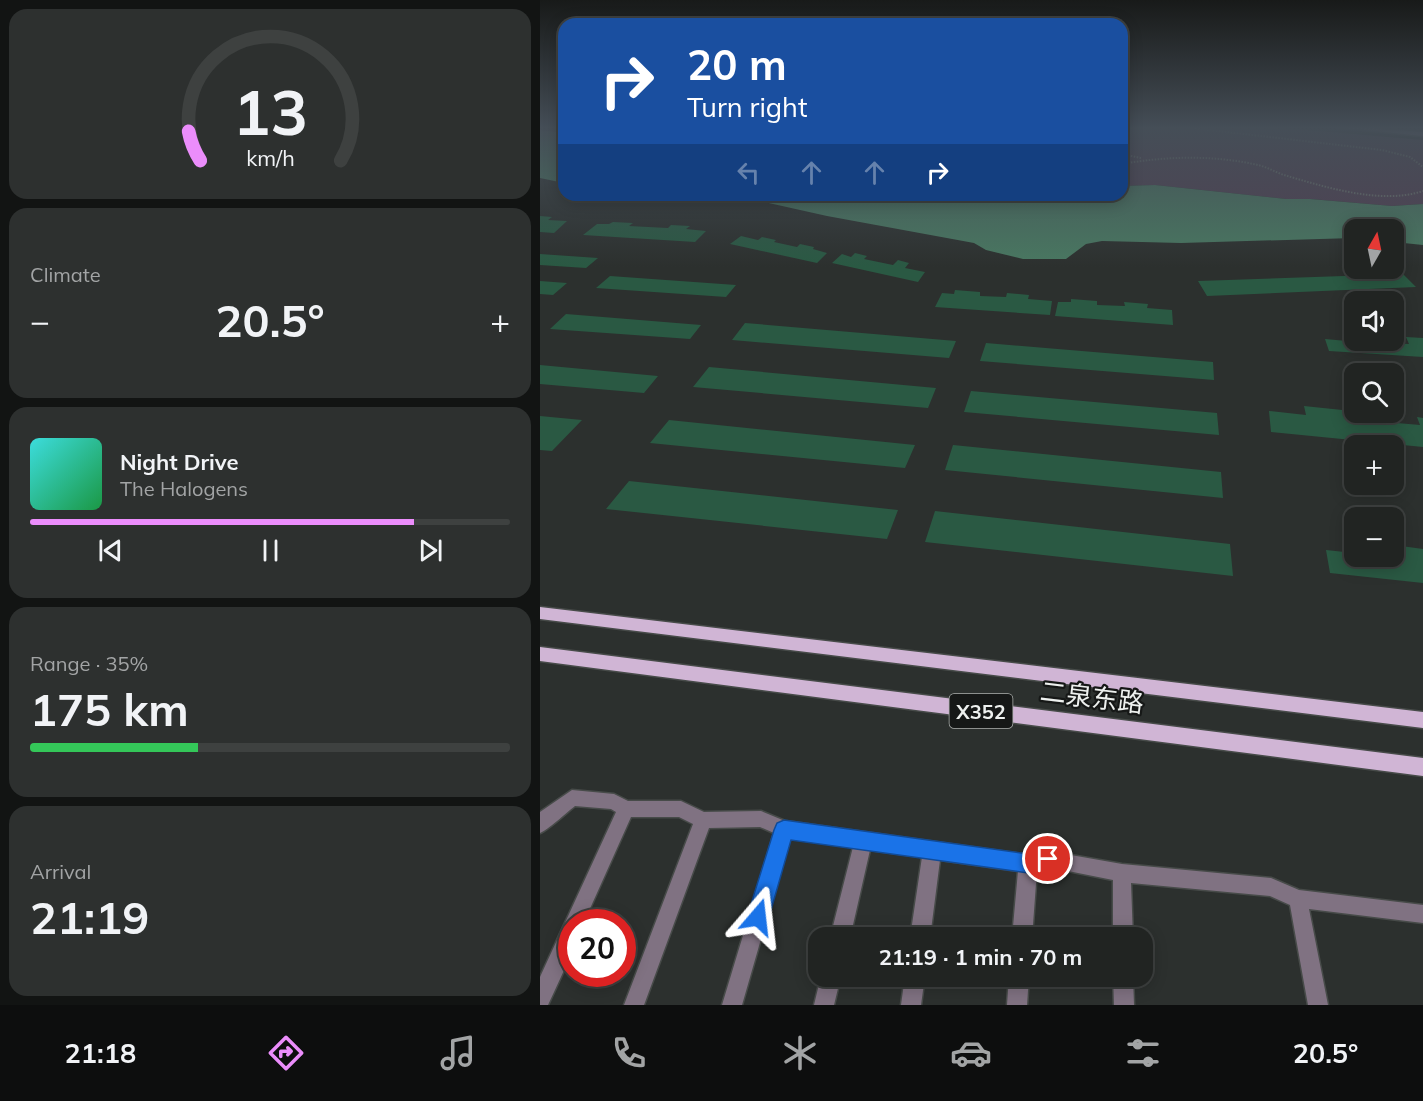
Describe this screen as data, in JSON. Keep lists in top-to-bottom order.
{
  "streets": {
    "main road": ["二泉东路", "X352"]
  },
  "north": "top",
  "page": {
    "turn": ["20 m", "Turn right"],
    "tile": [
      "Climate",
      ["Range · 35%", "175 km"],
      ["Arrival", "21:19"]
    ],
    "map_buttons": ["+", "−"],
    "heat": ["−", "20.5°", "+"],
    "song": ["Night Drive", "The Halogens"],
    "limit": "20",
    "trip": "21:19 · 1 min · 70 m",
    "tabs": ["21:18", "20.5°"],
    "gauge": ["13", "km/h"]
  }
}
